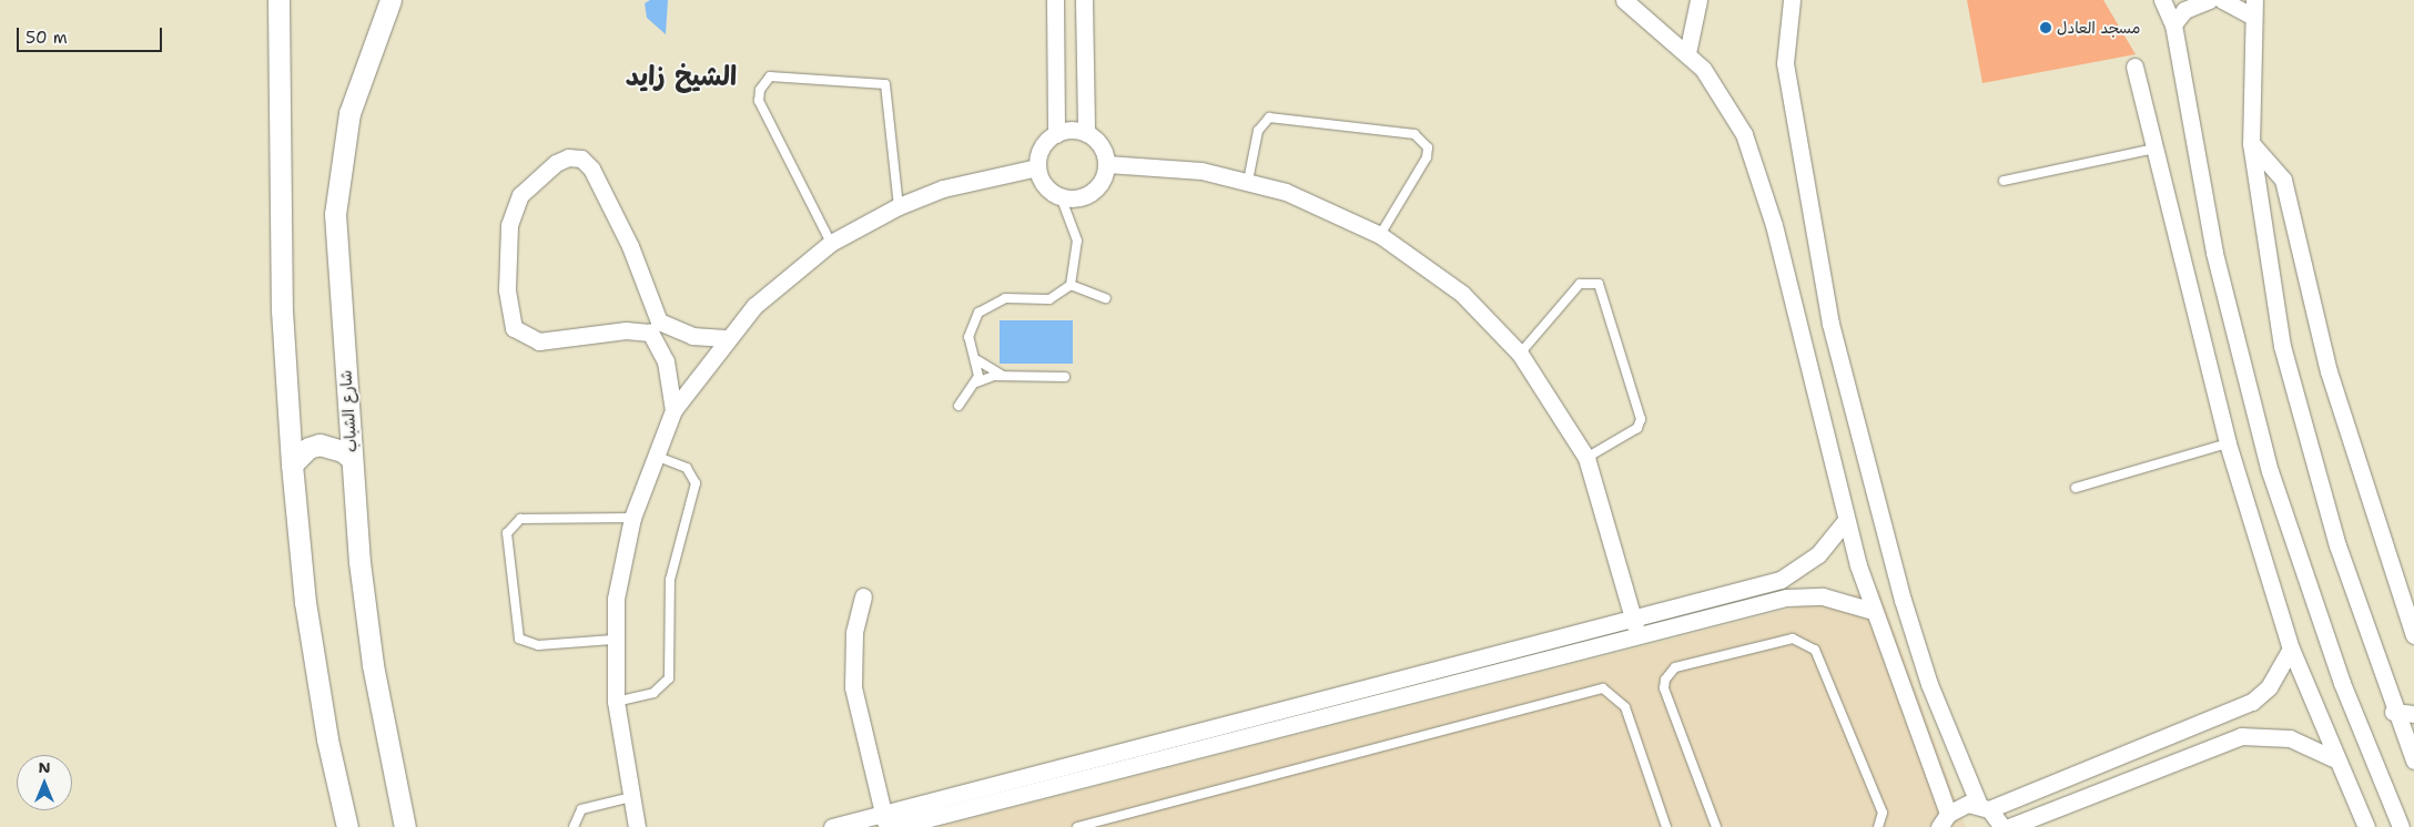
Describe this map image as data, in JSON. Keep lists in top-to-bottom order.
{
  "streets": {
    "street": ["شارع الشباب"]
  },
  "districts": ["الشيخ زايد"],
  "places": ["مسجد العادل"],
  "scale_bar": "50 m",
  "north": "top"
}
